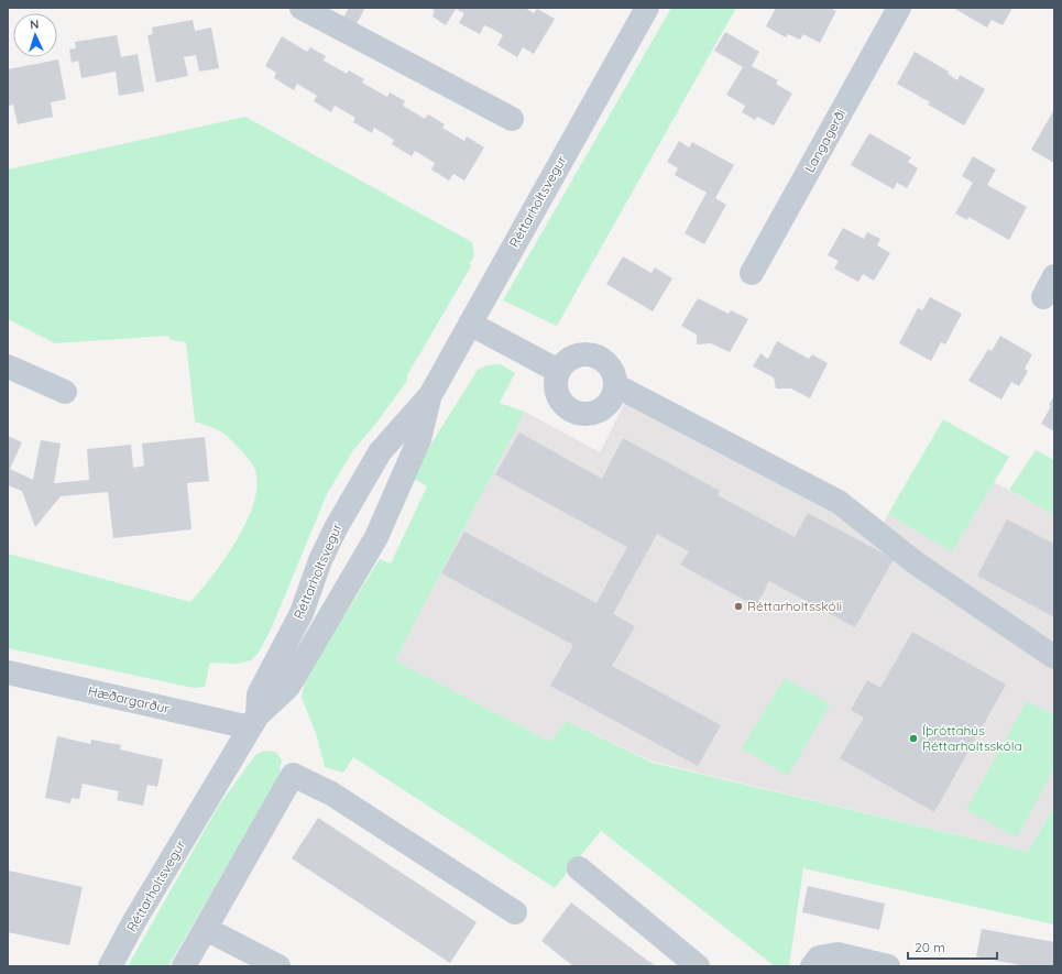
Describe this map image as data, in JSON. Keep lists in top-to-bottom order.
{
  "streets": {
    "street": ["Langagerði", "Réttarholtsvegur", "Hæðargarður"]
  },
  "crossings": [
    ["Réttarholtsvegur", "Hæðargarður"]
  ],
  "places": ["Réttarholtsskóli", "Íþróttahús Réttarholtsskóla"],
  "scale_bar": "20 m",
  "north": "top"
}
